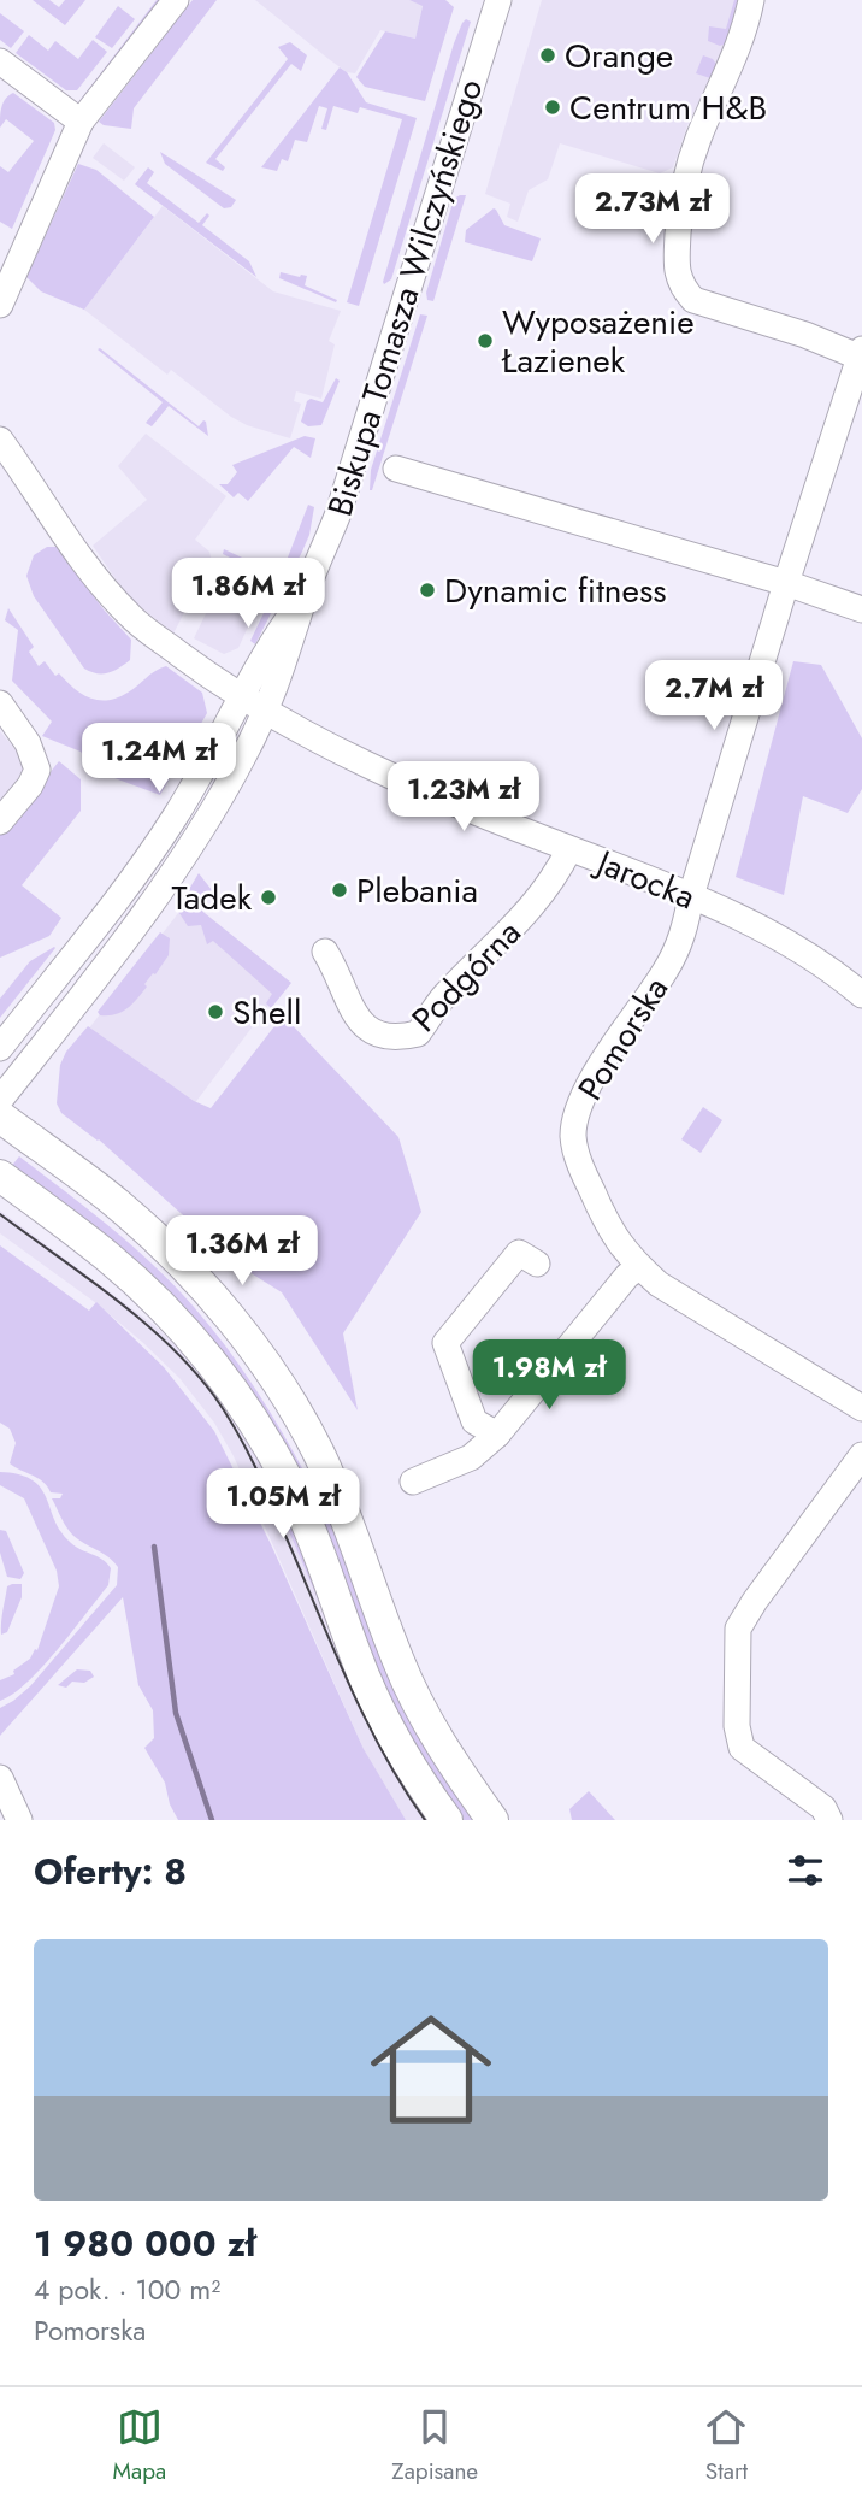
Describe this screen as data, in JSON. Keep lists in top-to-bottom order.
{
  "streets": {
    "street": [
      "Biskupa Tomasza Wilczyńskiego",
      "Jarocka",
      "Podgórna",
      "Pomorska"
    ]
  },
  "crossings": [
    ["Biskupa Tomasza Wilczyńskiego", "Jarocka"],
    ["Jarocka", "Podgórna"],
    ["Jarocka", "Pomorska"]
  ],
  "places": [
    "Orange",
    "Centrum H&B",
    "Wyposażenie Łazienek",
    "Dynamic fitness",
    "Plebania",
    "Tadek",
    "Shell"
  ],
  "page": {
    "price": [
      "2.73M zł",
      "1.86M zł",
      "2.7M zł",
      "1.24M zł",
      "1.23M zł",
      "1.36M zł",
      "1.98M zł",
      "1.05M zł"
    ],
    "heading": "Oferty: 8",
    "list": [
      {
        "name": "1 980 000 zł",
        "note": "4 pok. · 100 m² · Pomorska"
      }
    ],
    "tabs": ["Mapa", "Zapisane", "Start"]
  }
}
